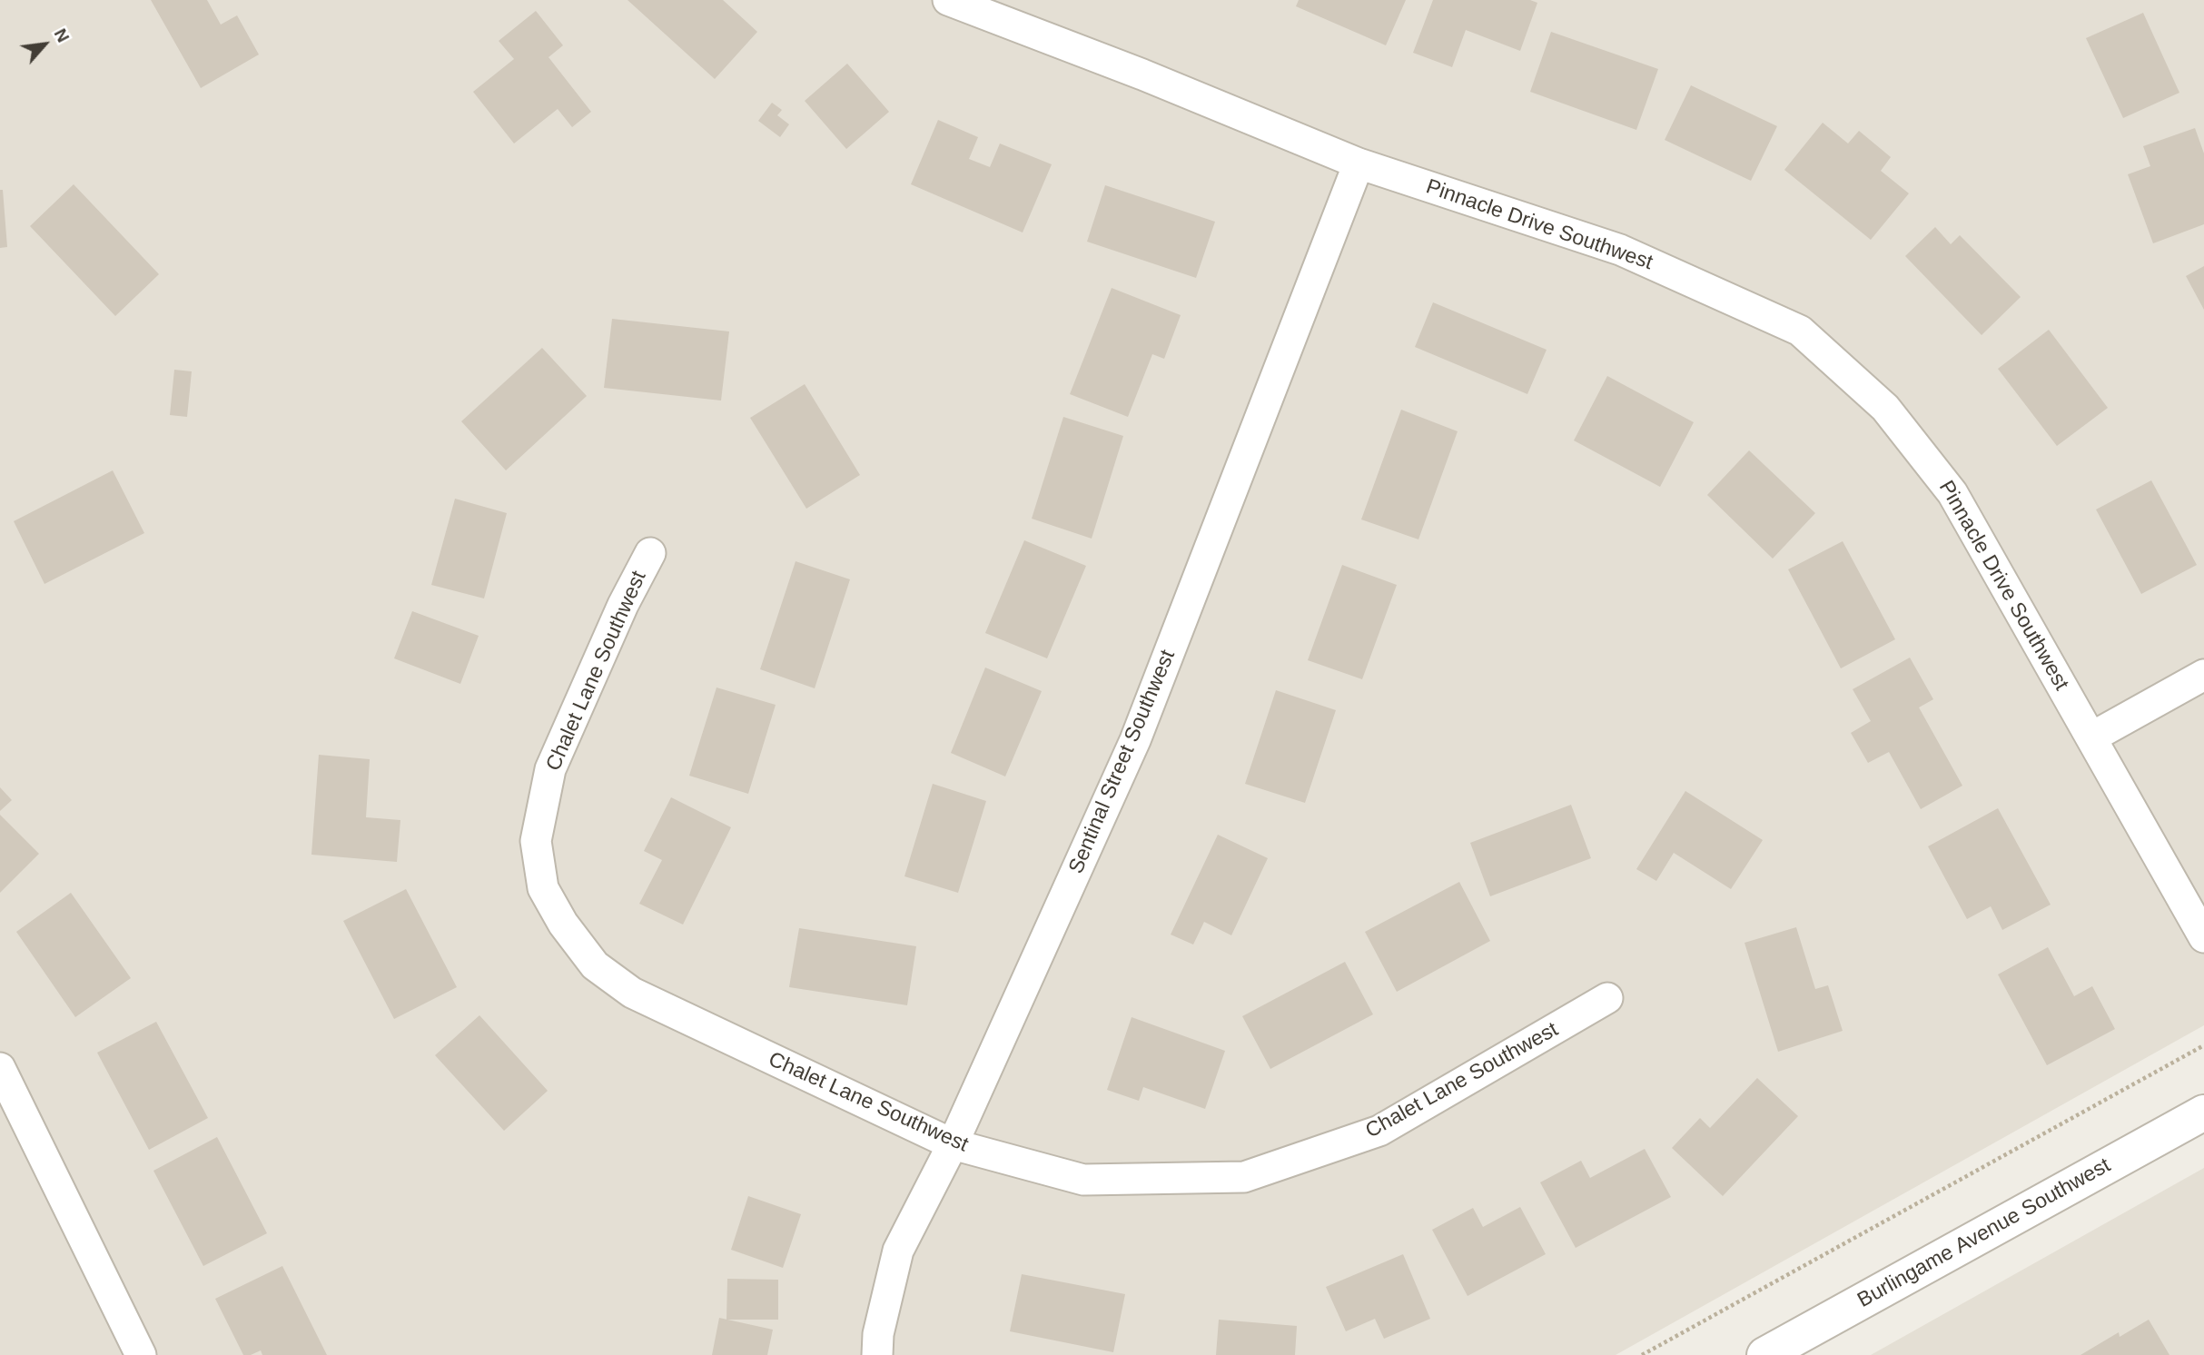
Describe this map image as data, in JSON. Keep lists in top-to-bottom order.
{
  "streets": {
    "street": [
      "Pinnacle Drive Southwest",
      "Chalet Lane Southwest",
      "Sentinal Street Southwest",
      "Burlingame Avenue Southwest"
    ]
  },
  "crossings": [
    ["Pinnacle Drive Southwest", "Sentinal Street Southwest"],
    ["Chalet Lane Southwest", "Sentinal Street Southwest"]
  ],
  "north": "top right"
}
